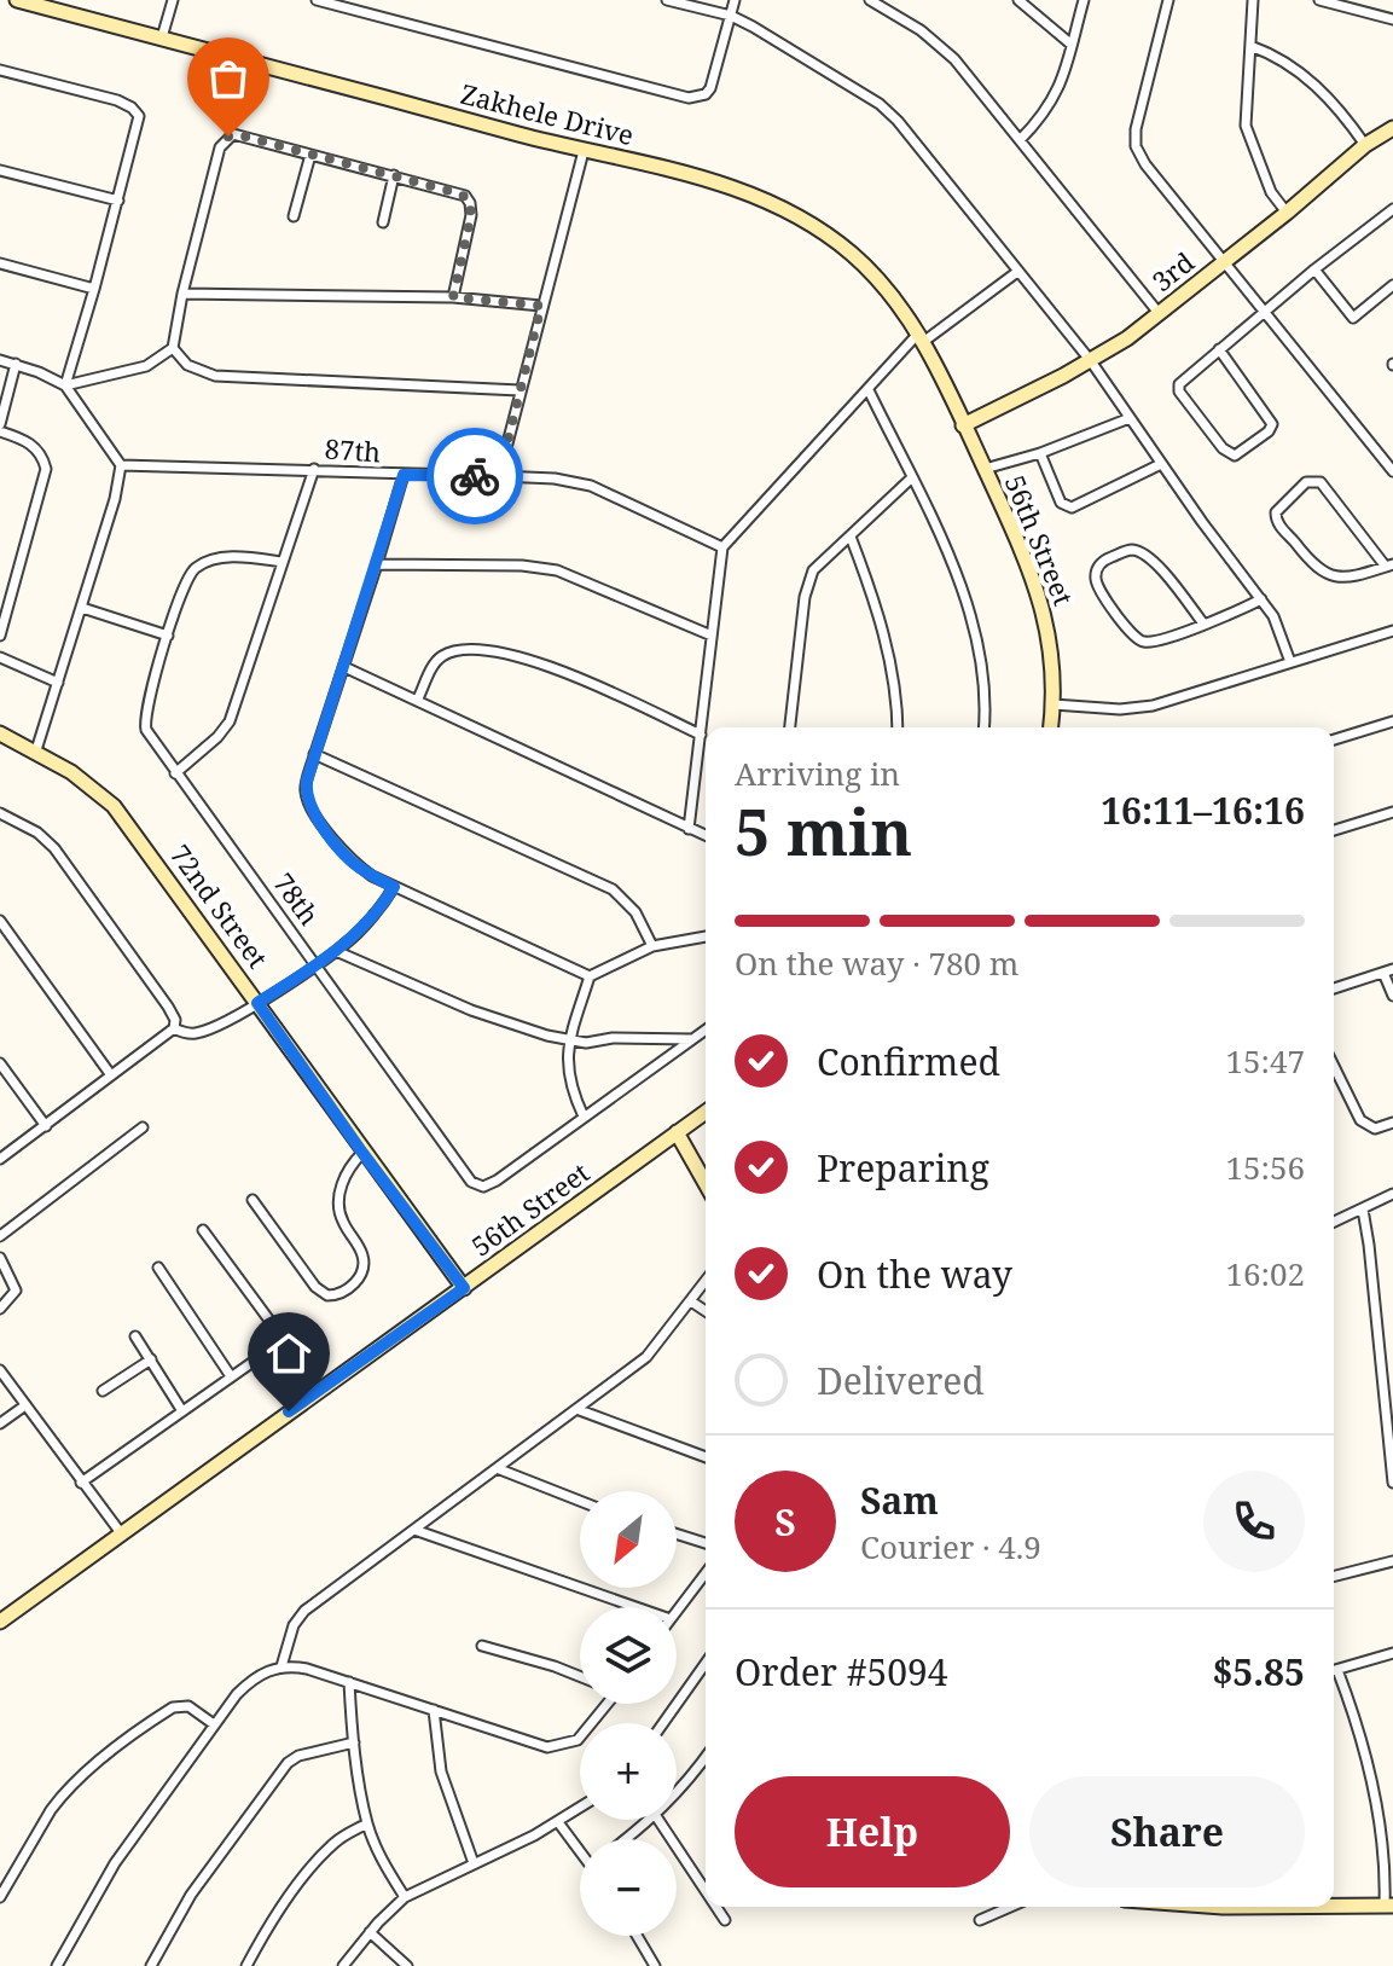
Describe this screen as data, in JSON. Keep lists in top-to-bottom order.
{
  "streets": {
    "street": [
      "Zakhele Drive",
      "3rd",
      "87th",
      "56th Street",
      "78th",
      "72nd Street"
    ]
  },
  "crossings": [
    ["Zakhele Drive", "3rd"],
    ["Zakhele Drive", "56th Street"],
    ["3rd", "56th Street"],
    ["56th Street", "72nd Street"]
  ],
  "north": "bottom left",
  "page": {
    "heading": ["5 min", "Arriving in", "16:11–16:16"],
    "panel": [
      "Sam",
      "Courier · 4.9",
      "Order #5094",
      "$5.85"
    ],
    "bar": "On the way · 780 m",
    "list": [
      ["Confirmed", "15:47"],
      ["Preparing", "15:56"],
      ["On the way", "16:02"],
      "Delivered"
    ],
    "round": "S",
    "map_buttons": ["+", "−"],
    "buttons": ["Help", "Share"]
  }
}
